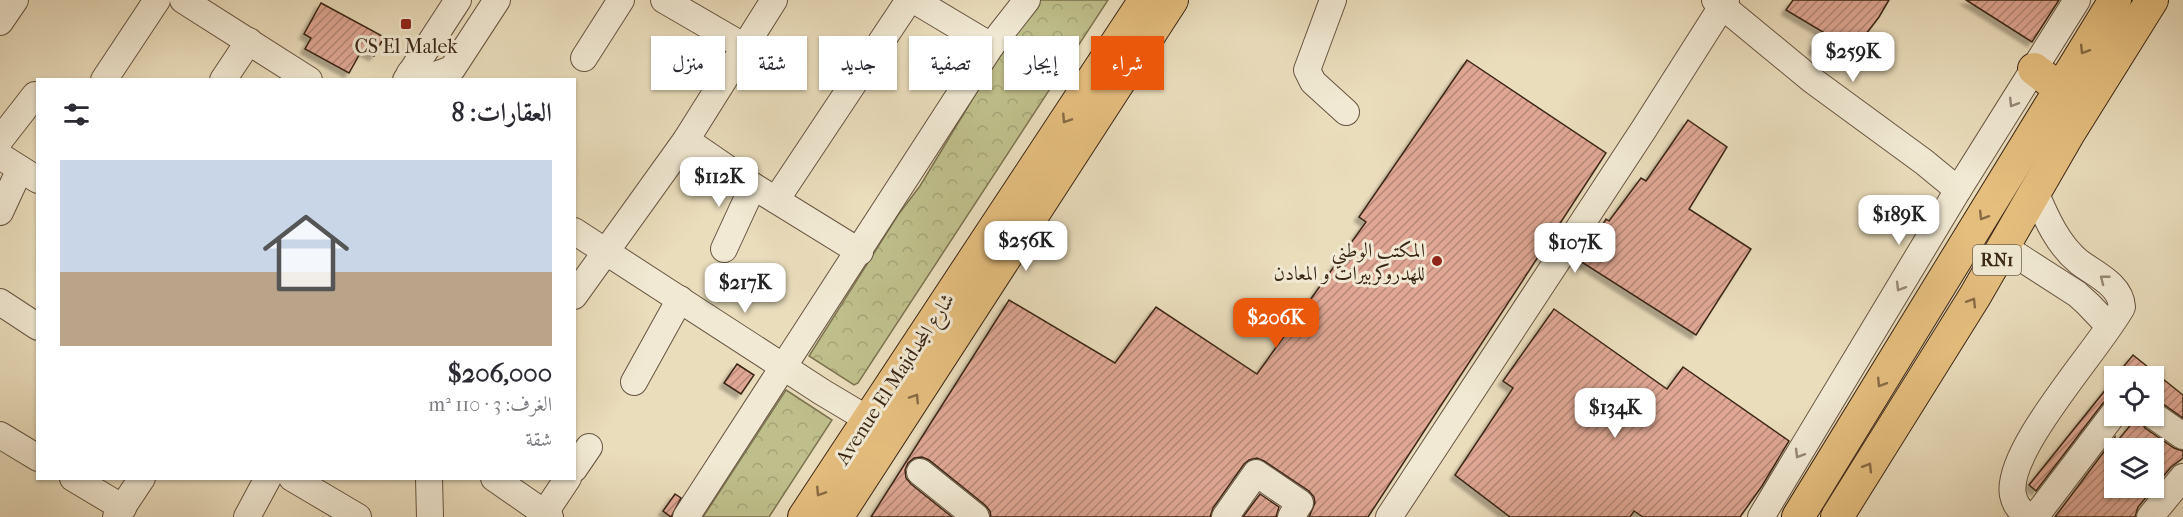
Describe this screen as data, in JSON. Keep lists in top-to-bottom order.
{
  "streets": {
    "main road": ["RN1", "Avenue El Majdشارع المجد"]
  },
  "places": {
    "transit": ["CS El Malek"],
    "other": ["المكتب الوطني للهدروكربيرات و المعادن"]
  },
  "page": {
    "price": [
      "$259K",
      "$112K",
      "$189K",
      "$256K",
      "$107K",
      "$217K",
      "$206K",
      "$134K"
    ],
    "chip": [
      "شراء",
      "إيجار",
      "تصفية",
      "جديد",
      "شقة",
      "منزل"
    ],
    "heading": "العقارات: 8",
    "list": [
      {
        "name": "$206,000",
        "note": "الغرف: 3 · 110 m² · شقة"
      }
    ]
  }
}
